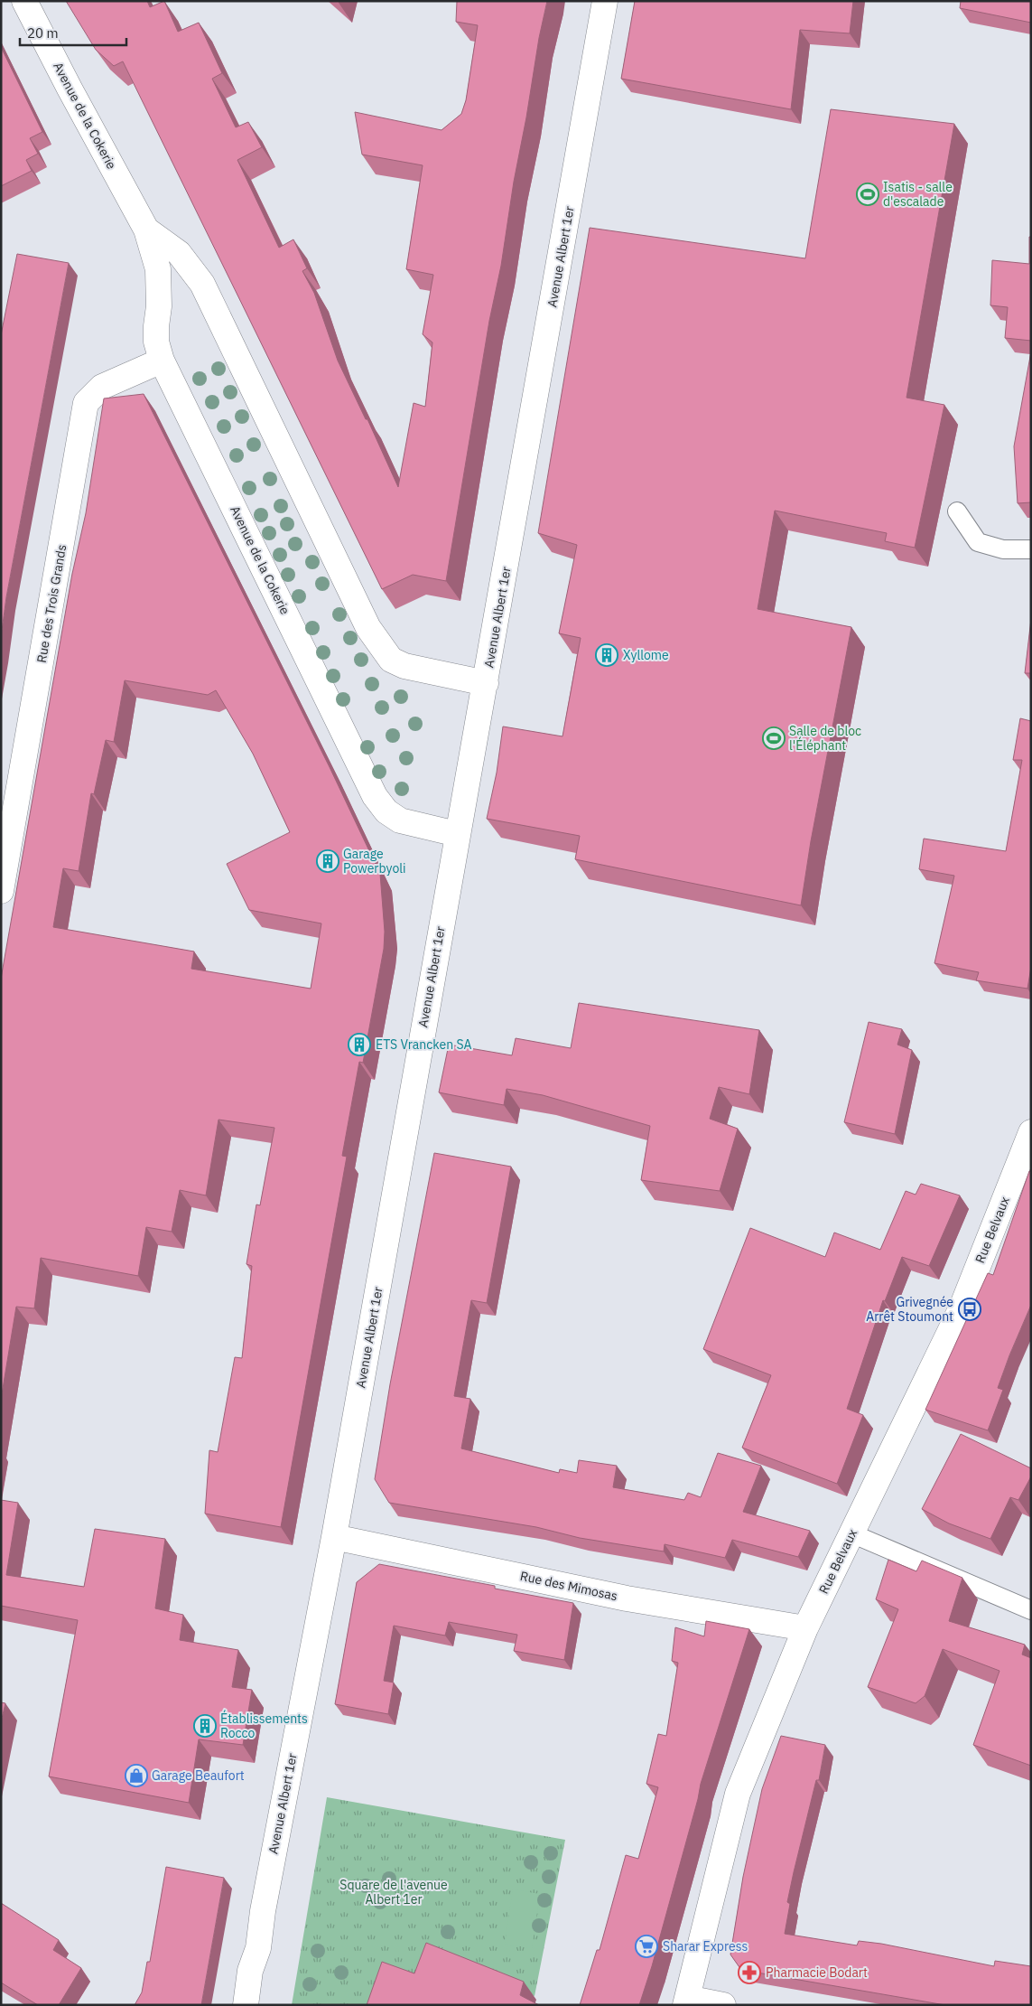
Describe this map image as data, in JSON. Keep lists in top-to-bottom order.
{
  "streets": {
    "street": [
      "Avenue de la Cokerie",
      "Avenue Albert 1er",
      "Rue des Trois Grands",
      "Rue Belvaux",
      "Rue des Mimosas"
    ]
  },
  "crossings": [
    ["Avenue de la Cokerie", "Avenue Albert 1er"],
    ["Avenue de la Cokerie", "Rue des Trois Grands"],
    ["Avenue Albert 1er", "Rue des Mimosas"],
    ["Rue Belvaux", "Rue des Mimosas"]
  ],
  "parks": ["Square de l'avenue Albert 1er"],
  "places": {
    "sports": ["Isatis - salle d'escalade", "Salle de bloc l'Éléphant"],
    "building": [
      "Xyllome",
      "Garage Powerbyoli",
      "ETS Vrancken SA",
      "Établissements Rocco"
    ],
    "bus stop": ["Grivegnée Arrêt Stoumont"],
    "shop": ["Garage Beaufort"],
    "supermarket": ["Sharar Express"],
    "pharmacy": ["Pharmacie Bodart"]
  },
  "scale_bar": "20 m"
}
